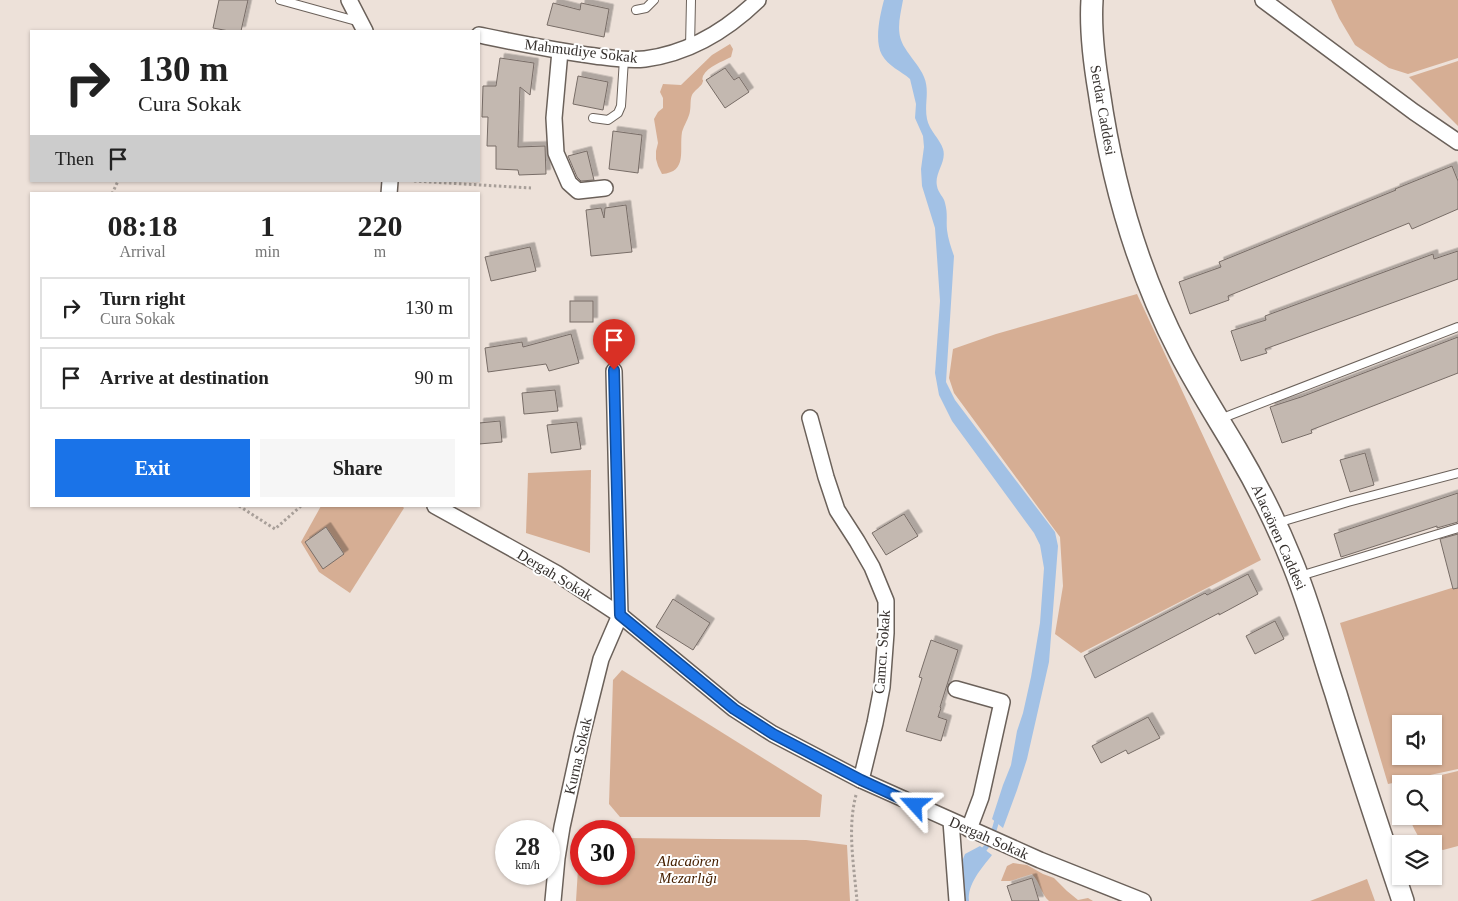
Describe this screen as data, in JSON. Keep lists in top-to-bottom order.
{
  "streets": {
    "street": [
      "Mahmudiye Sokak",
      "Serdar Caddesi",
      "Alacaören Caddesi",
      "Dergah Sokak",
      "Camcı. Sokak",
      "Kurna Sokak"
    ]
  },
  "crossings": [
    ["Serdar Caddesi", "Alacaören Caddesi"],
    ["Dergah Sokak", "Camcı. Sokak"],
    ["Dergah Sokak", "Kurna Sokak"]
  ],
  "parks": ["Alacaören Mezarlığı"],
  "page": {
    "turn": ["130 m", "Cura Sokak"],
    "then": "Then",
    "eta": [
      "08:18",
      "Arrival",
      "1",
      "min",
      "220",
      "m"
    ],
    "list": [
      {
        "name": "Turn right",
        "note": "Cura Sokak",
        "value": "130 m"
      },
      {
        "name": "Arrive at destination",
        "value": "90 m"
      }
    ],
    "buttons": ["Exit", "Share"],
    "speed": "28 km/h",
    "limit": "30"
  }
}
